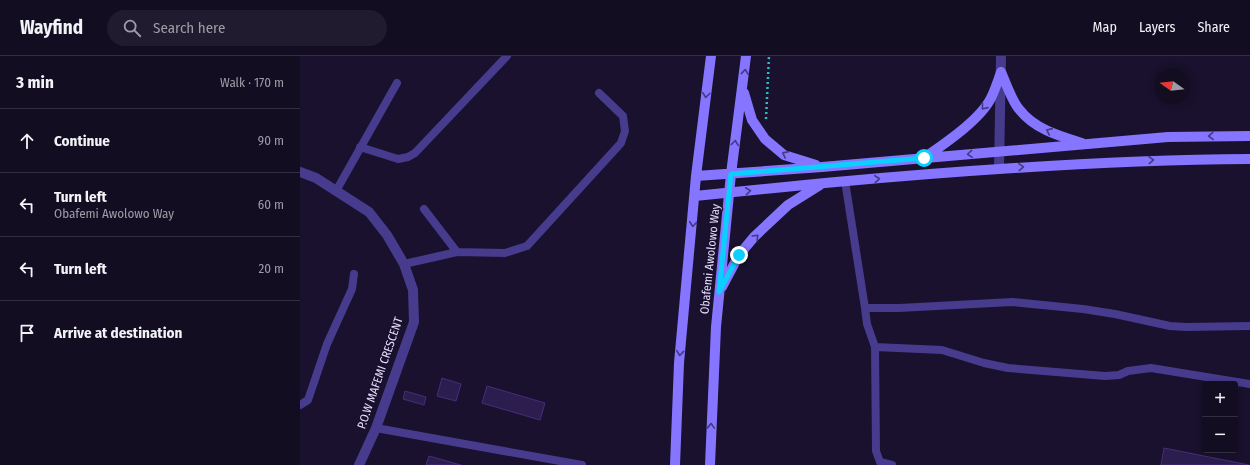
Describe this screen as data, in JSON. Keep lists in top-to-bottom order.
{
  "streets": {
    "main road": ["Obafemi Awolowo Way"],
    "street": ["P.O.W MAFEMI CRESCENT"]
  },
  "north": "left",
  "page": {
    "header": "Wayfind",
    "search": "Search here",
    "nav": ["Map", "Layers", "Share"],
    "heading": ["3 min", "Walk · 170 m"],
    "list": [
      ["Continue", "90 m"],
      ["Turn left", "Obafemi Awolowo Way", "60 m"],
      ["Turn left", "20 m"],
      "Arrive at destination"
    ],
    "map_buttons": ["+", "−"]
  }
}
